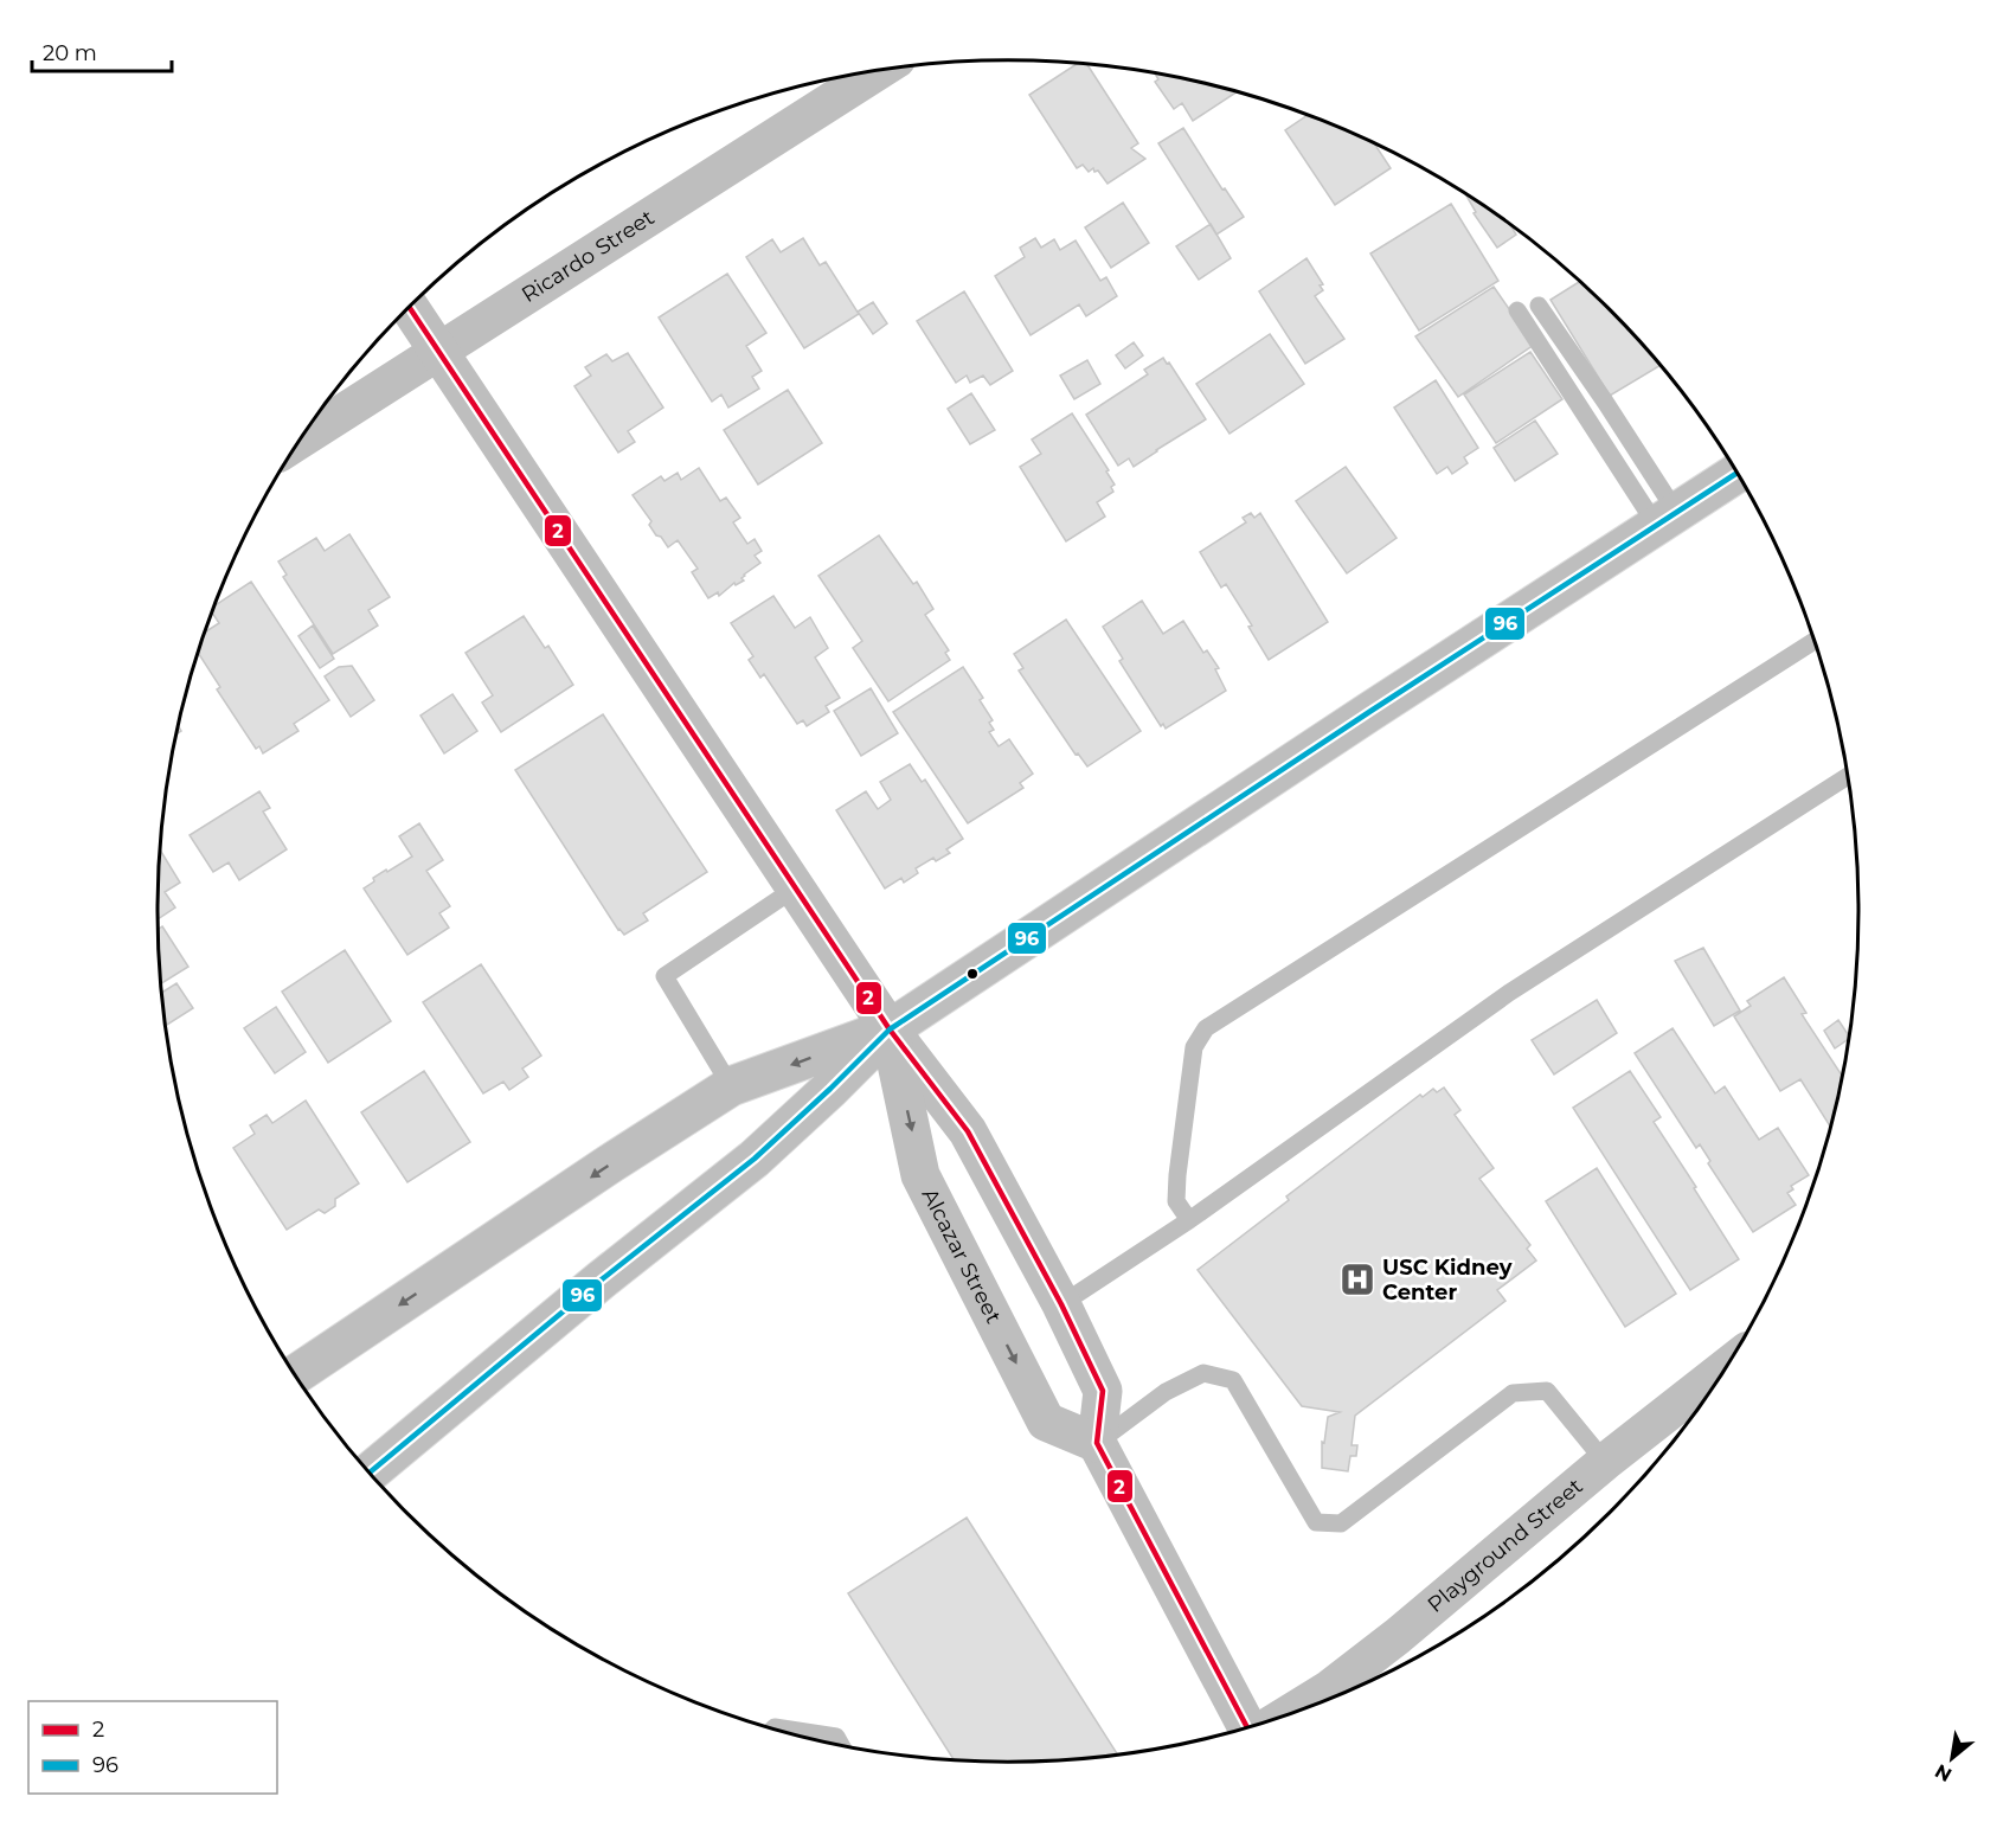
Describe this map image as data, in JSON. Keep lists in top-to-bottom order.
{
  "streets": {
    "main road": ["Alcazar Street"],
    "street": ["Ricardo Street", "Playground Street"]
  },
  "crossings": [
    ["Ricardo Street", "Alcazar Street"]
  ],
  "places": {
    "hospital": ["USC Kidney Center"]
  },
  "lines": ["transit line 2", "transit line 96"],
  "legend": ["2", "96"],
  "scale_bar": "20 m",
  "north": "bottom left"
}
